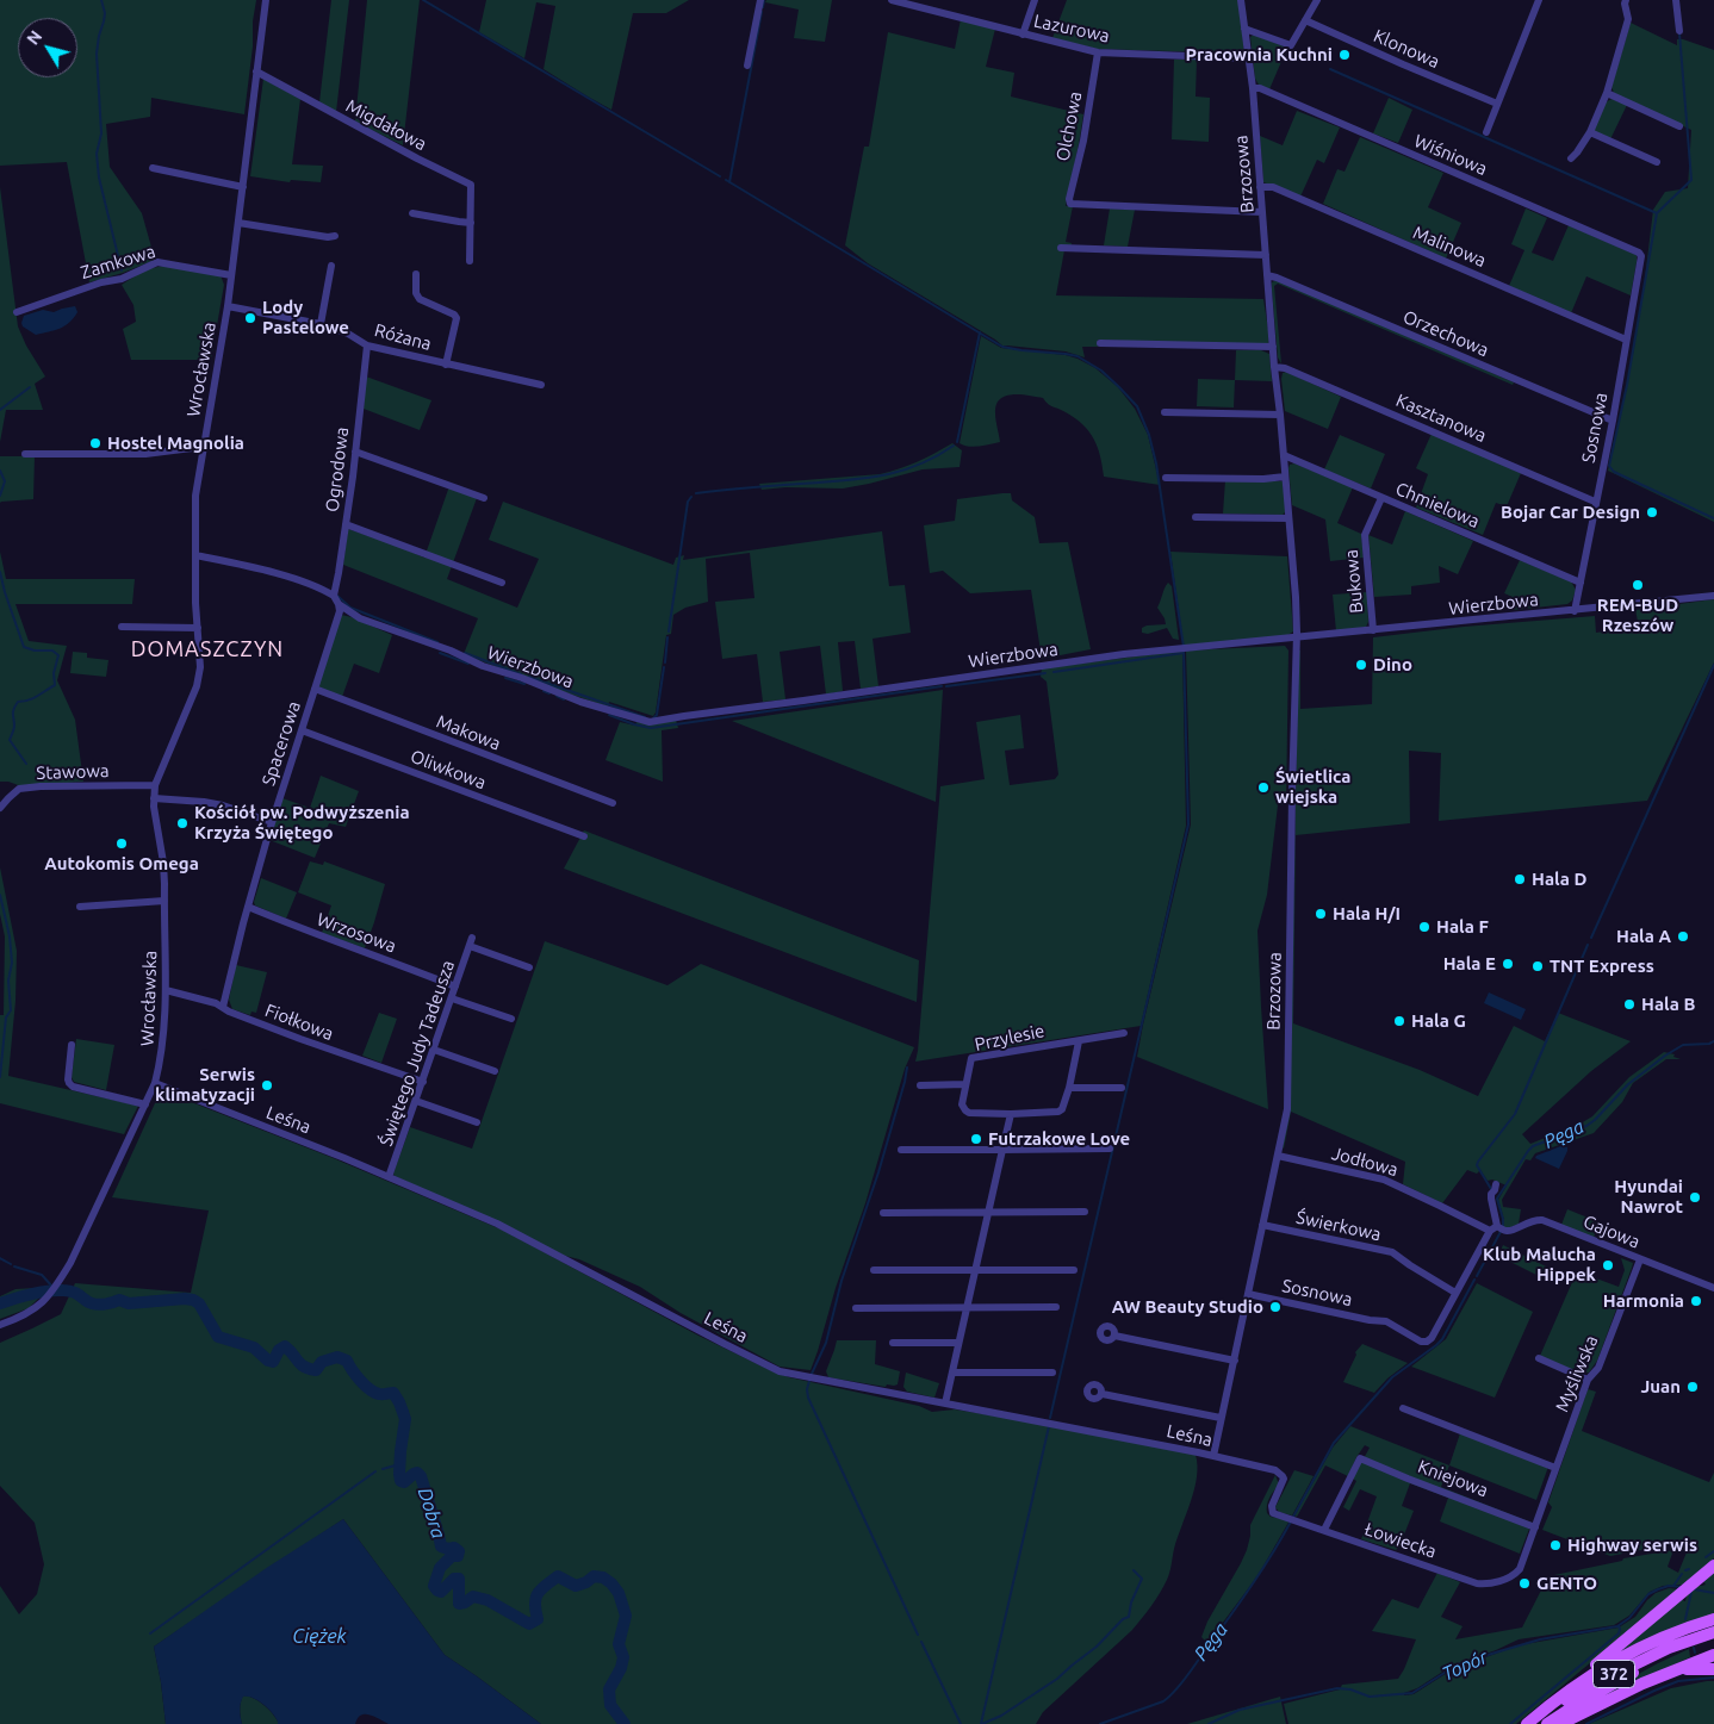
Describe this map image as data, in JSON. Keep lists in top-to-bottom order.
{
  "streets": {
    "main road": ["372"],
    "street": [
      "Lazurowa",
      "Klonowa",
      "Migdałowa",
      "Olchowa",
      "Wiśniowa",
      "Brzozowa",
      "Malinowa",
      "Zamkowa",
      "Orzechowa",
      "Różana",
      "Wrocławska",
      "Kasztanowa",
      "Sosnowa",
      "Ogrodowa",
      "Chmielowa",
      "Bukowa",
      "Wierzbowa",
      "Makowa",
      "Spacerowa",
      "Oliwkowa",
      "Stawowa",
      "Wrzosowa",
      "Fiołkowa",
      "Przylesie",
      "Świętego Judy Tadeusza",
      "Leśna",
      "Jodłowa",
      "Świerkowa",
      "Gajowa",
      "Myśliwska",
      "Kniejowa",
      "Łowiecka"
    ]
  },
  "crossings": [
    ["Lazurowa", "Olchowa"],
    ["Lazurowa", "Brzozowa"],
    ["Migdałowa", "Wrocławska"],
    ["Olchowa", "Brzozowa"],
    ["Wiśniowa", "Brzozowa"],
    ["Wiśniowa", "Sosnowa"],
    ["Brzozowa", "Malinowa"],
    ["Brzozowa", "Orzechowa"],
    ["Brzozowa", "Kasztanowa"],
    ["Brzozowa", "Sosnowa"],
    ["Brzozowa", "Chmielowa"],
    ["Brzozowa", "Wierzbowa"],
    ["Brzozowa", "Leśna"],
    ["Brzozowa", "Jodłowa"],
    ["Brzozowa", "Świerkowa"],
    ["Malinowa", "Sosnowa"],
    ["Zamkowa", "Wrocławska"],
    ["Orzechowa", "Sosnowa"],
    ["Różana", "Wrocławska"],
    ["Różana", "Ogrodowa"],
    ["Wrocławska", "Stawowa"],
    ["Wrocławska", "Fiołkowa"],
    ["Wrocławska", "Leśna"],
    ["Kasztanowa", "Sosnowa"],
    ["Sosnowa", "Chmielowa"],
    ["Sosnowa", "Wierzbowa"],
    ["Sosnowa", "Świerkowa"],
    ["Chmielowa", "Bukowa"],
    ["Bukowa", "Wierzbowa"],
    ["Wierzbowa", "Spacerowa"],
    ["Makowa", "Spacerowa"],
    ["Spacerowa", "Oliwkowa"],
    ["Spacerowa", "Wrzosowa"],
    ["Spacerowa", "Fiołkowa"],
    ["Wrzosowa", "Świętego Judy Tadeusza"],
    ["Fiołkowa", "Świętego Judy Tadeusza"],
    ["Świętego Judy Tadeusza", "Leśna"],
    ["Leśna", "Łowiecka"],
    ["Jodłowa", "Gajowa"],
    ["Gajowa", "Myśliwska"],
    ["Myśliwska", "Kniejowa"],
    ["Myśliwska", "Łowiecka"],
    ["Kniejowa", "Łowiecka"]
  ],
  "districts": ["DOMASZCZYN"],
  "water": [
    "Pęga",
    "Dobra",
    "Ciężek",
    "Topór"
  ],
  "places": [
    "Pracownia Kuchni",
    "Lody Pastelowe",
    "Hostel Magnolia",
    "Bojar Car Design",
    "REM-BUD Rzeszów",
    "Dino",
    "Świetlica wiejska",
    "Kościół pw. Podwyższenia Krzyża Świętego",
    "Autokomis Omega",
    "Hala D",
    "Hala H/I",
    "Hala F",
    "Hala A",
    "Hala E",
    "TNT Express",
    "Hala B",
    "Hala G",
    "Serwis klimatyzacji",
    "Futrzakowe Love",
    "Hyundai Nawrot",
    "Klub Malucha Hippek",
    "Harmonia",
    "AW Beauty Studio",
    "Juan",
    "Highway serwis",
    "GENTO"
  ],
  "north": "top left"
}
